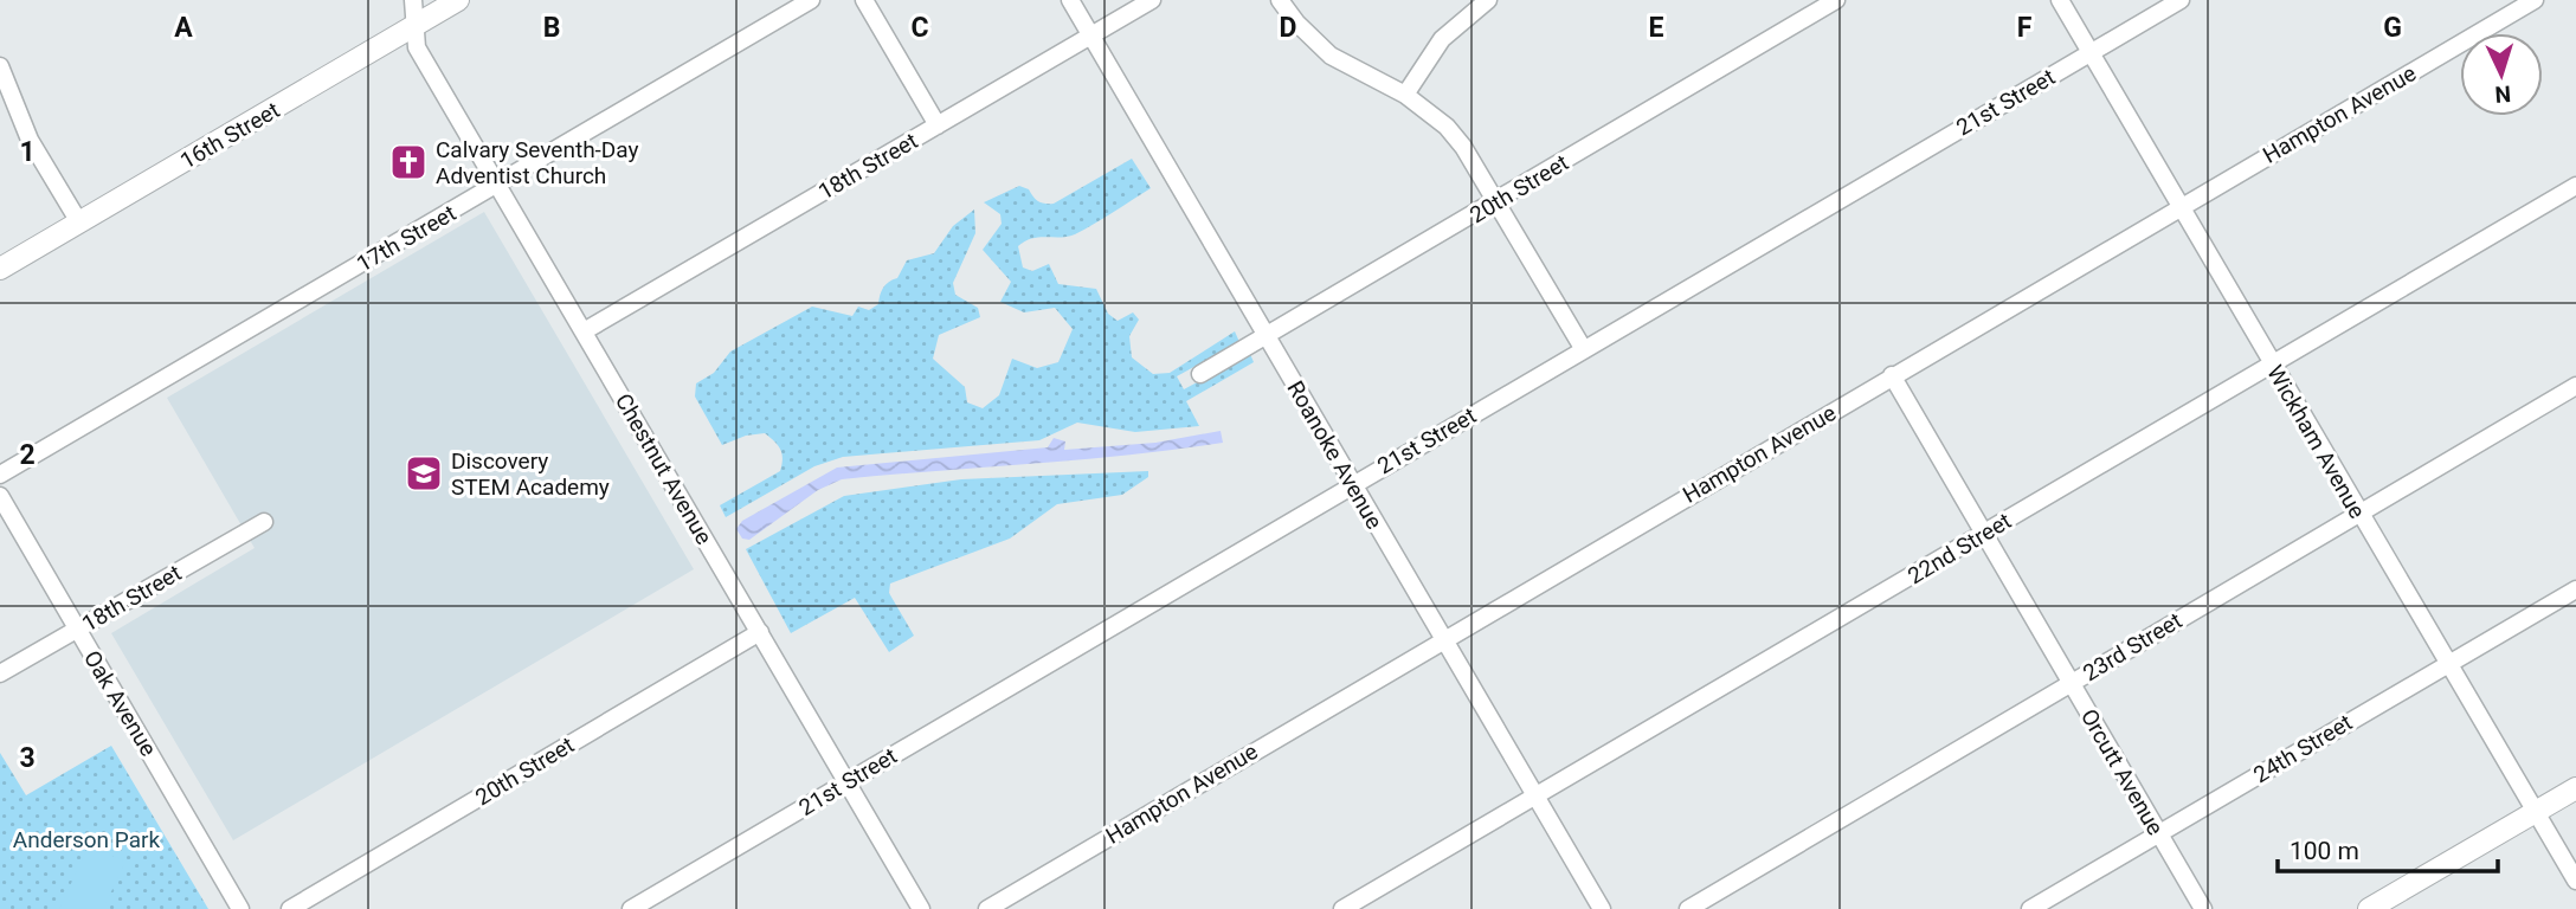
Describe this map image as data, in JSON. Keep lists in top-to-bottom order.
{
  "streets": {
    "main road": ["16th Street"],
    "street": [
      "21st Street",
      "Hampton Avenue",
      "18th Street",
      "20th Street",
      "17th Street",
      "Wickham Avenue",
      "Roanoke Avenue",
      "Chestnut Avenue",
      "22nd Street",
      "23rd Street",
      "Oak Avenue",
      "24th Street",
      "Orcutt Avenue"
    ]
  },
  "crossings": [
    ["21st Street", "Wickham Avenue"],
    ["21st Street", "Roanoke Avenue"],
    ["21st Street", "Chestnut Avenue"],
    ["Hampton Avenue", "Wickham Avenue"],
    ["Hampton Avenue", "Roanoke Avenue"],
    ["Hampton Avenue", "Orcutt Avenue"],
    ["16th Street", "Chestnut Avenue"],
    ["18th Street", "Roanoke Avenue"],
    ["18th Street", "Chestnut Avenue"],
    ["18th Street", "Oak Avenue"],
    ["20th Street", "Roanoke Avenue"],
    ["20th Street", "Chestnut Avenue"],
    ["17th Street", "Chestnut Avenue"],
    ["Wickham Avenue", "22nd Street"],
    ["Wickham Avenue", "23rd Street"],
    ["Wickham Avenue", "24th Street"],
    ["Roanoke Avenue", "22nd Street"],
    ["22nd Street", "Orcutt Avenue"],
    ["23rd Street", "Orcutt Avenue"],
    ["24th Street", "Orcutt Avenue"]
  ],
  "parks": ["Anderson Park"],
  "places": {
    "church": ["Calvary Seventh-Day Adventist Church"],
    "school or university": ["Discovery STEM Academy"]
  },
  "scale_bar": "100 m",
  "north": "bottom",
  "grid": {
    "columns": [
      "A",
      "B",
      "C",
      "D",
      "E",
      "F",
      "G"
    ],
    "rows": ["1", "2", "3"]
  }
}
